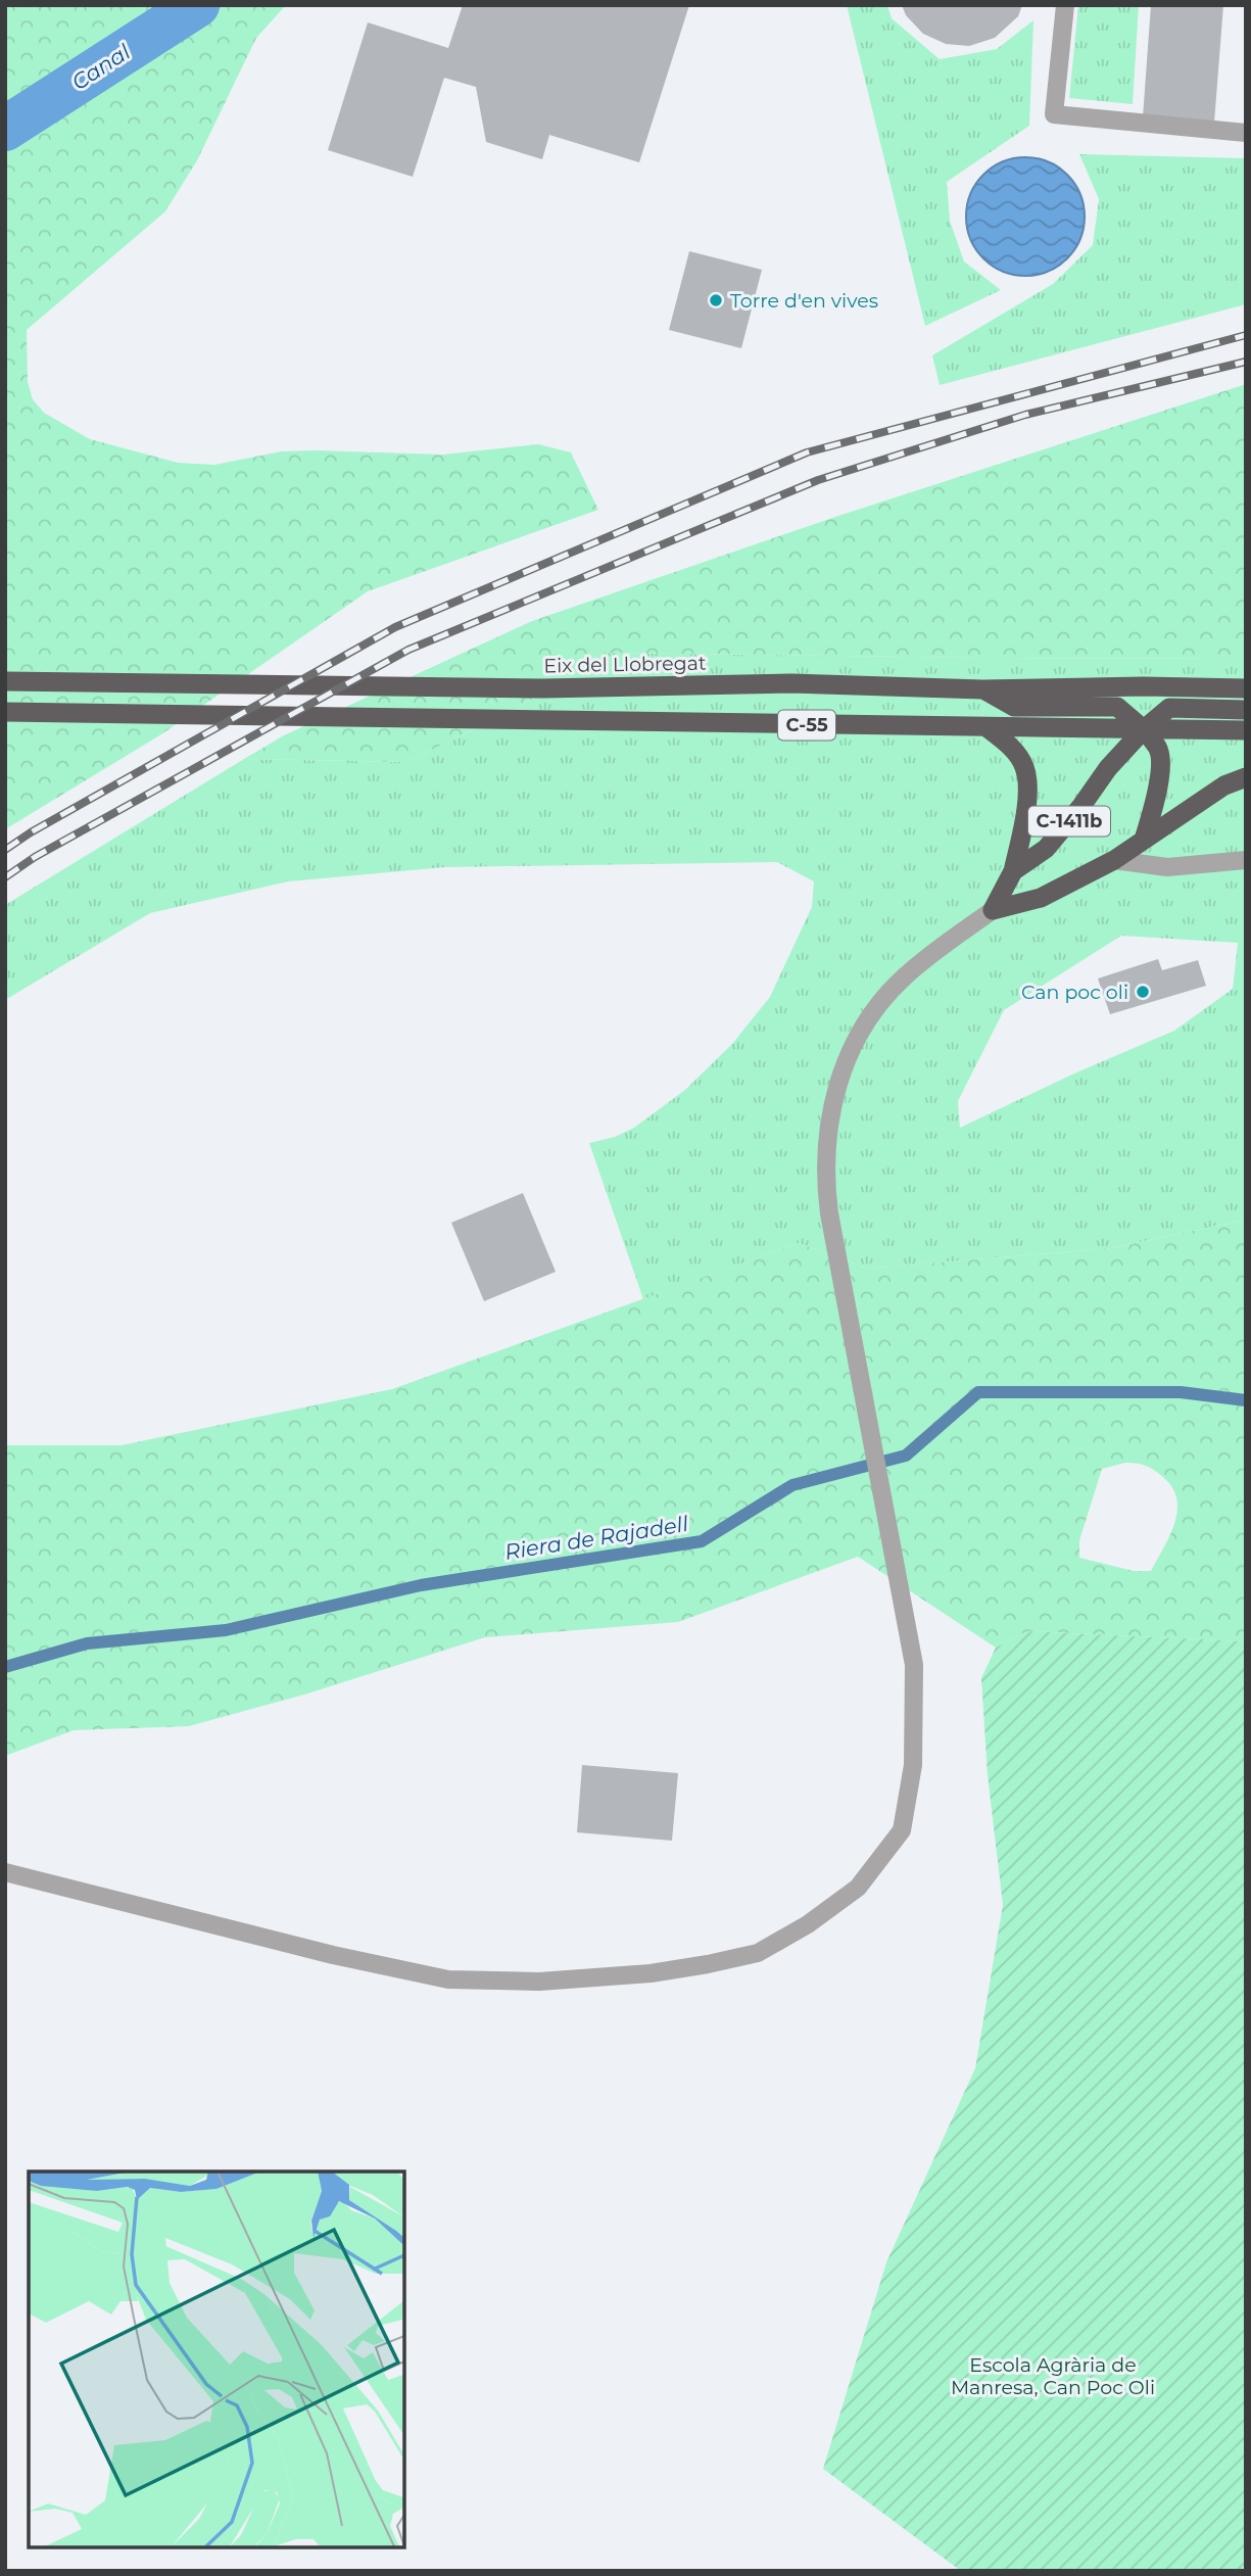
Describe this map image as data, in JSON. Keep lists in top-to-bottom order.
{
  "streets": {
    "highway": ["Eix del Llobregat", "C-55", "C-1411b"]
  },
  "crossings": [
    ["C-55", "C-1411b"]
  ],
  "water": ["Canal", "Riera de Rajadell"],
  "parks": ["Escola Agrària de Manresa, Can Poc Oli"],
  "places": ["Torre d'en vives", "Can poc oli"]
}
